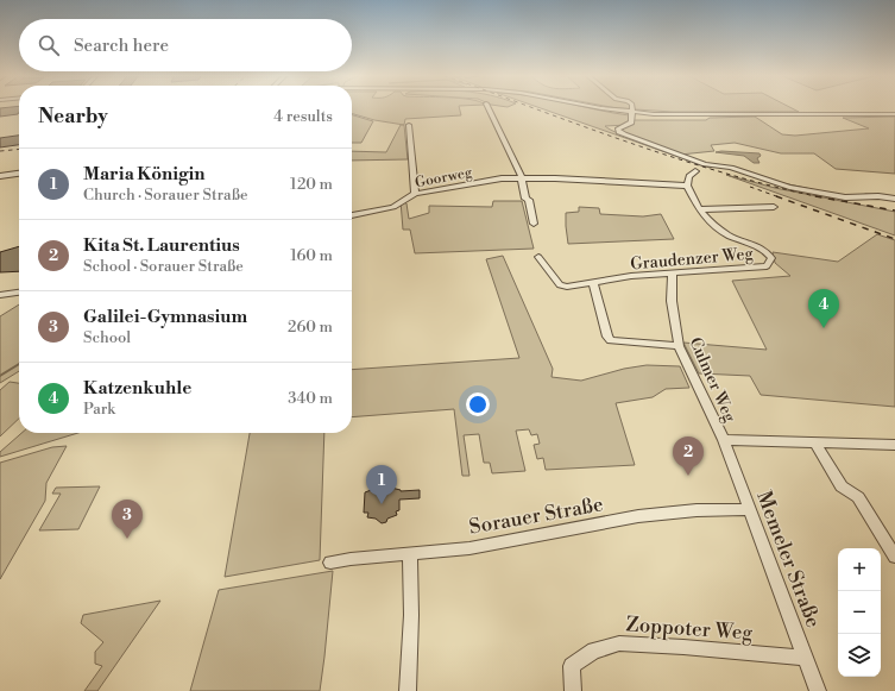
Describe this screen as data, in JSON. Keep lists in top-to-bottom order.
{
  "streets": {
    "street": [
      "Goorweg",
      "Graudenzer Weg",
      "Culmer Weg",
      "Sorauer Straße",
      "Memeler Straße",
      "Zoppoter Weg"
    ]
  },
  "crossings": [
    ["Goorweg", "Graudenzer Weg"],
    ["Graudenzer Weg", "Culmer Weg"],
    ["Culmer Weg", "Memeler Straße"],
    ["Sorauer Straße", "Memeler Straße"],
    ["Memeler Straße", "Zoppoter Weg"]
  ],
  "page": {
    "search": "Search here",
    "heading": ["Nearby", "4 results"],
    "list": [
      {
        "mark": "1",
        "name": "Maria Königin",
        "note": "Church · Sorauer Straße",
        "value": "120 m"
      },
      {
        "mark": "2",
        "name": "Kita St. Laurentius",
        "note": "School · Sorauer Straße",
        "value": "160 m"
      },
      {
        "mark": "3",
        "name": "Galilei-Gymnasium",
        "note": "School",
        "value": "260 m"
      },
      {
        "mark": "4",
        "name": "Katzenkuhle",
        "note": "Park",
        "value": "340 m"
      }
    ],
    "pins": [
      "4",
      "2",
      "1",
      "3"
    ],
    "map_buttons": ["+", "−"]
  }
}
